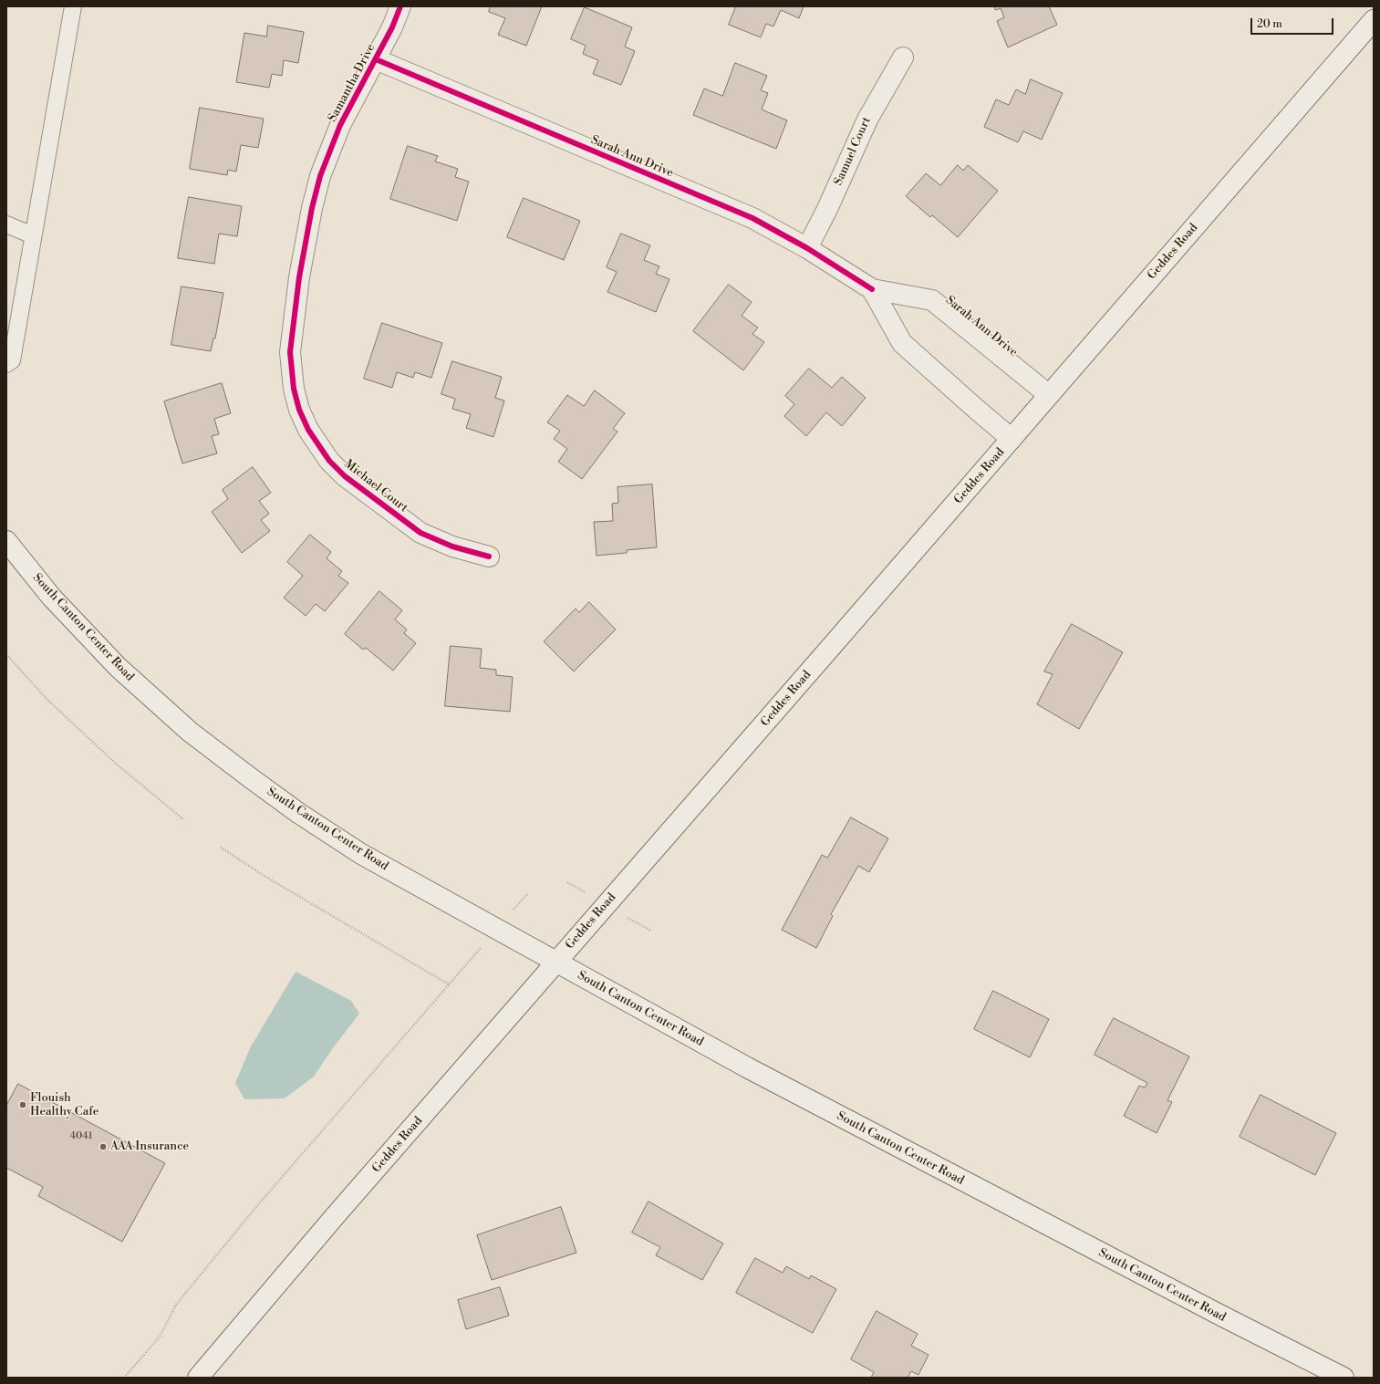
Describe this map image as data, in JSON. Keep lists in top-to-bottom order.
{
  "streets": {
    "main road": [
      "Samantha Drive",
      "Samuel Court",
      "Sarah Ann Drive",
      "Geddes Road",
      "Michael Court",
      "South Canton Center Road"
    ]
  },
  "crossings": [
    ["Samantha Drive", "Sarah Ann Drive"],
    ["Samantha Drive", "Michael Court"],
    ["Samuel Court", "Sarah Ann Drive"],
    ["Sarah Ann Drive", "Geddes Road"],
    ["Geddes Road", "South Canton Center Road"]
  ],
  "places": ["Flouish Healthy Cafe", "AAA Insurance"],
  "house_numbers": ["4041"],
  "scale_bar": "20 m"
}
